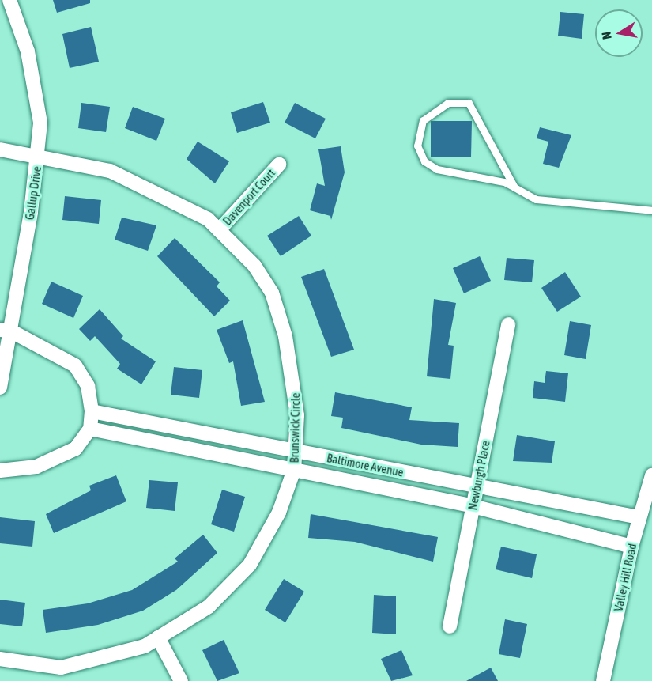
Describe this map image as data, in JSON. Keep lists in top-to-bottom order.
{
  "streets": {
    "street": [
      "Gallup Drive",
      "Davenport Court",
      "Brunswick Circle",
      "Baltimore Avenue",
      "Newburgh Place",
      "Valley Hill Road"
    ]
  },
  "crossings": [
    ["Gallup Drive", "Brunswick Circle"],
    ["Davenport Court", "Brunswick Circle"],
    ["Brunswick Circle", "Baltimore Avenue"],
    ["Baltimore Avenue", "Newburgh Place"],
    ["Baltimore Avenue", "Valley Hill Road"]
  ],
  "north": "left"
}
